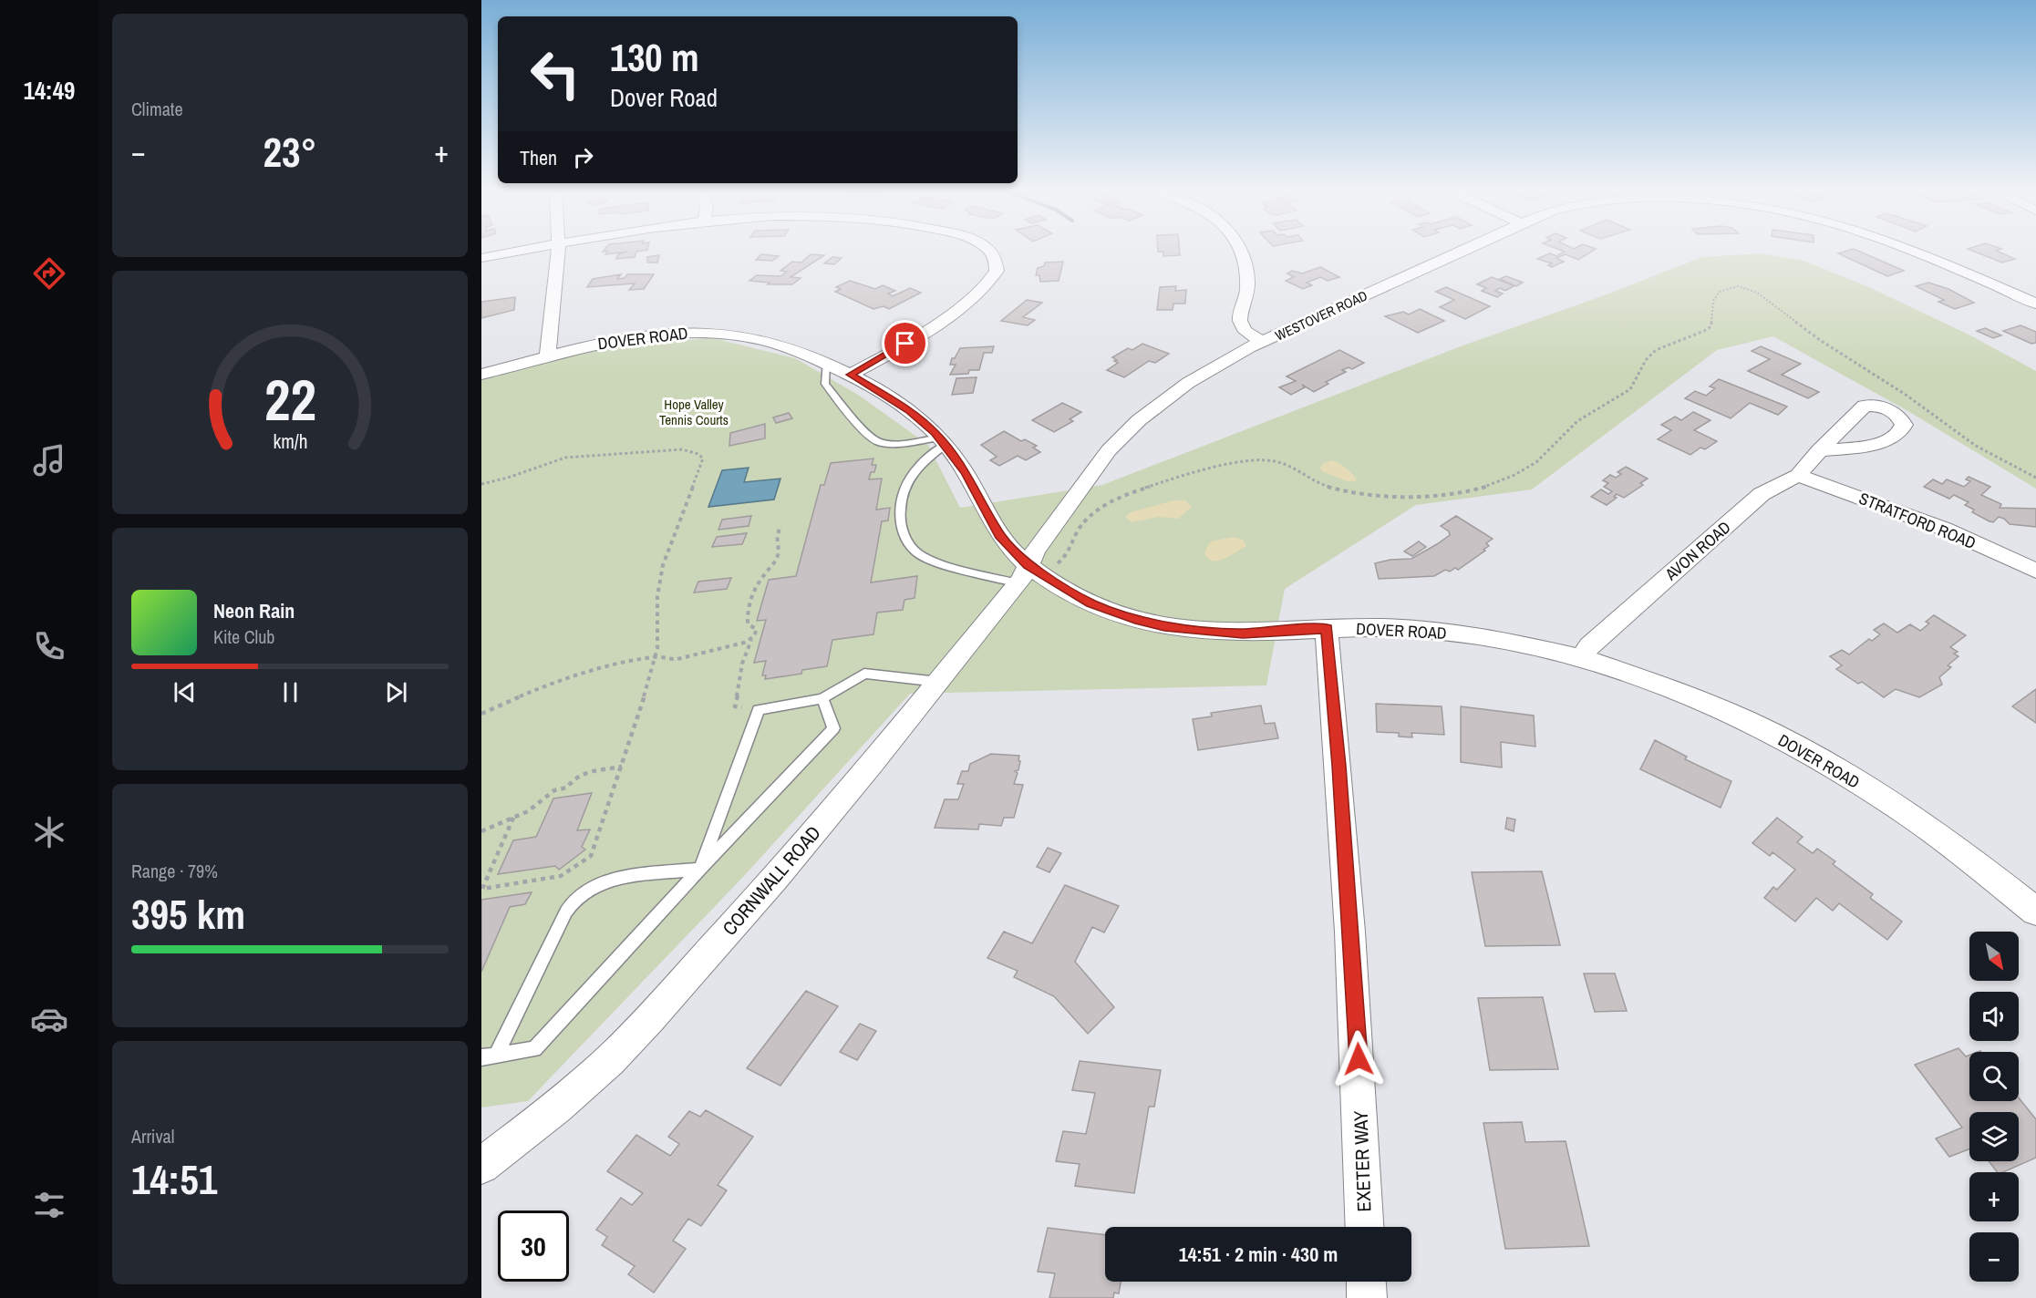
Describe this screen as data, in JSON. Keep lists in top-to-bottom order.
{
  "streets": {
    "street": [
      "WESTOVER ROAD",
      "DOVER ROAD",
      "STRATFORD ROAD",
      "AVON ROAD",
      "CORNWALL ROAD",
      "EXETER WAY"
    ]
  },
  "crossings": [
    ["WESTOVER ROAD", "DOVER ROAD"],
    ["WESTOVER ROAD", "CORNWALL ROAD"],
    ["DOVER ROAD", "AVON ROAD"],
    ["DOVER ROAD", "CORNWALL ROAD"],
    ["DOVER ROAD", "EXETER WAY"],
    ["STRATFORD ROAD", "AVON ROAD"]
  ],
  "parks": ["Hope Valley Tennis Courts"],
  "north": "bottom right",
  "page": {
    "tabs": "14:49",
    "tile": [
      "Climate",
      ["Range · 79%", "395 km"],
      ["Arrival", "14:51"]
    ],
    "turn": ["130 m", "Dover Road"],
    "heat": ["−", "23°", "+"],
    "then": "Then",
    "song": ["Neon Rain", "Kite Club"],
    "map_buttons": ["+", "−"],
    "limit": "30",
    "trip": "14:51 · 2 min · 430 m",
    "gauge": ["22", "km/h"]
  }
}
